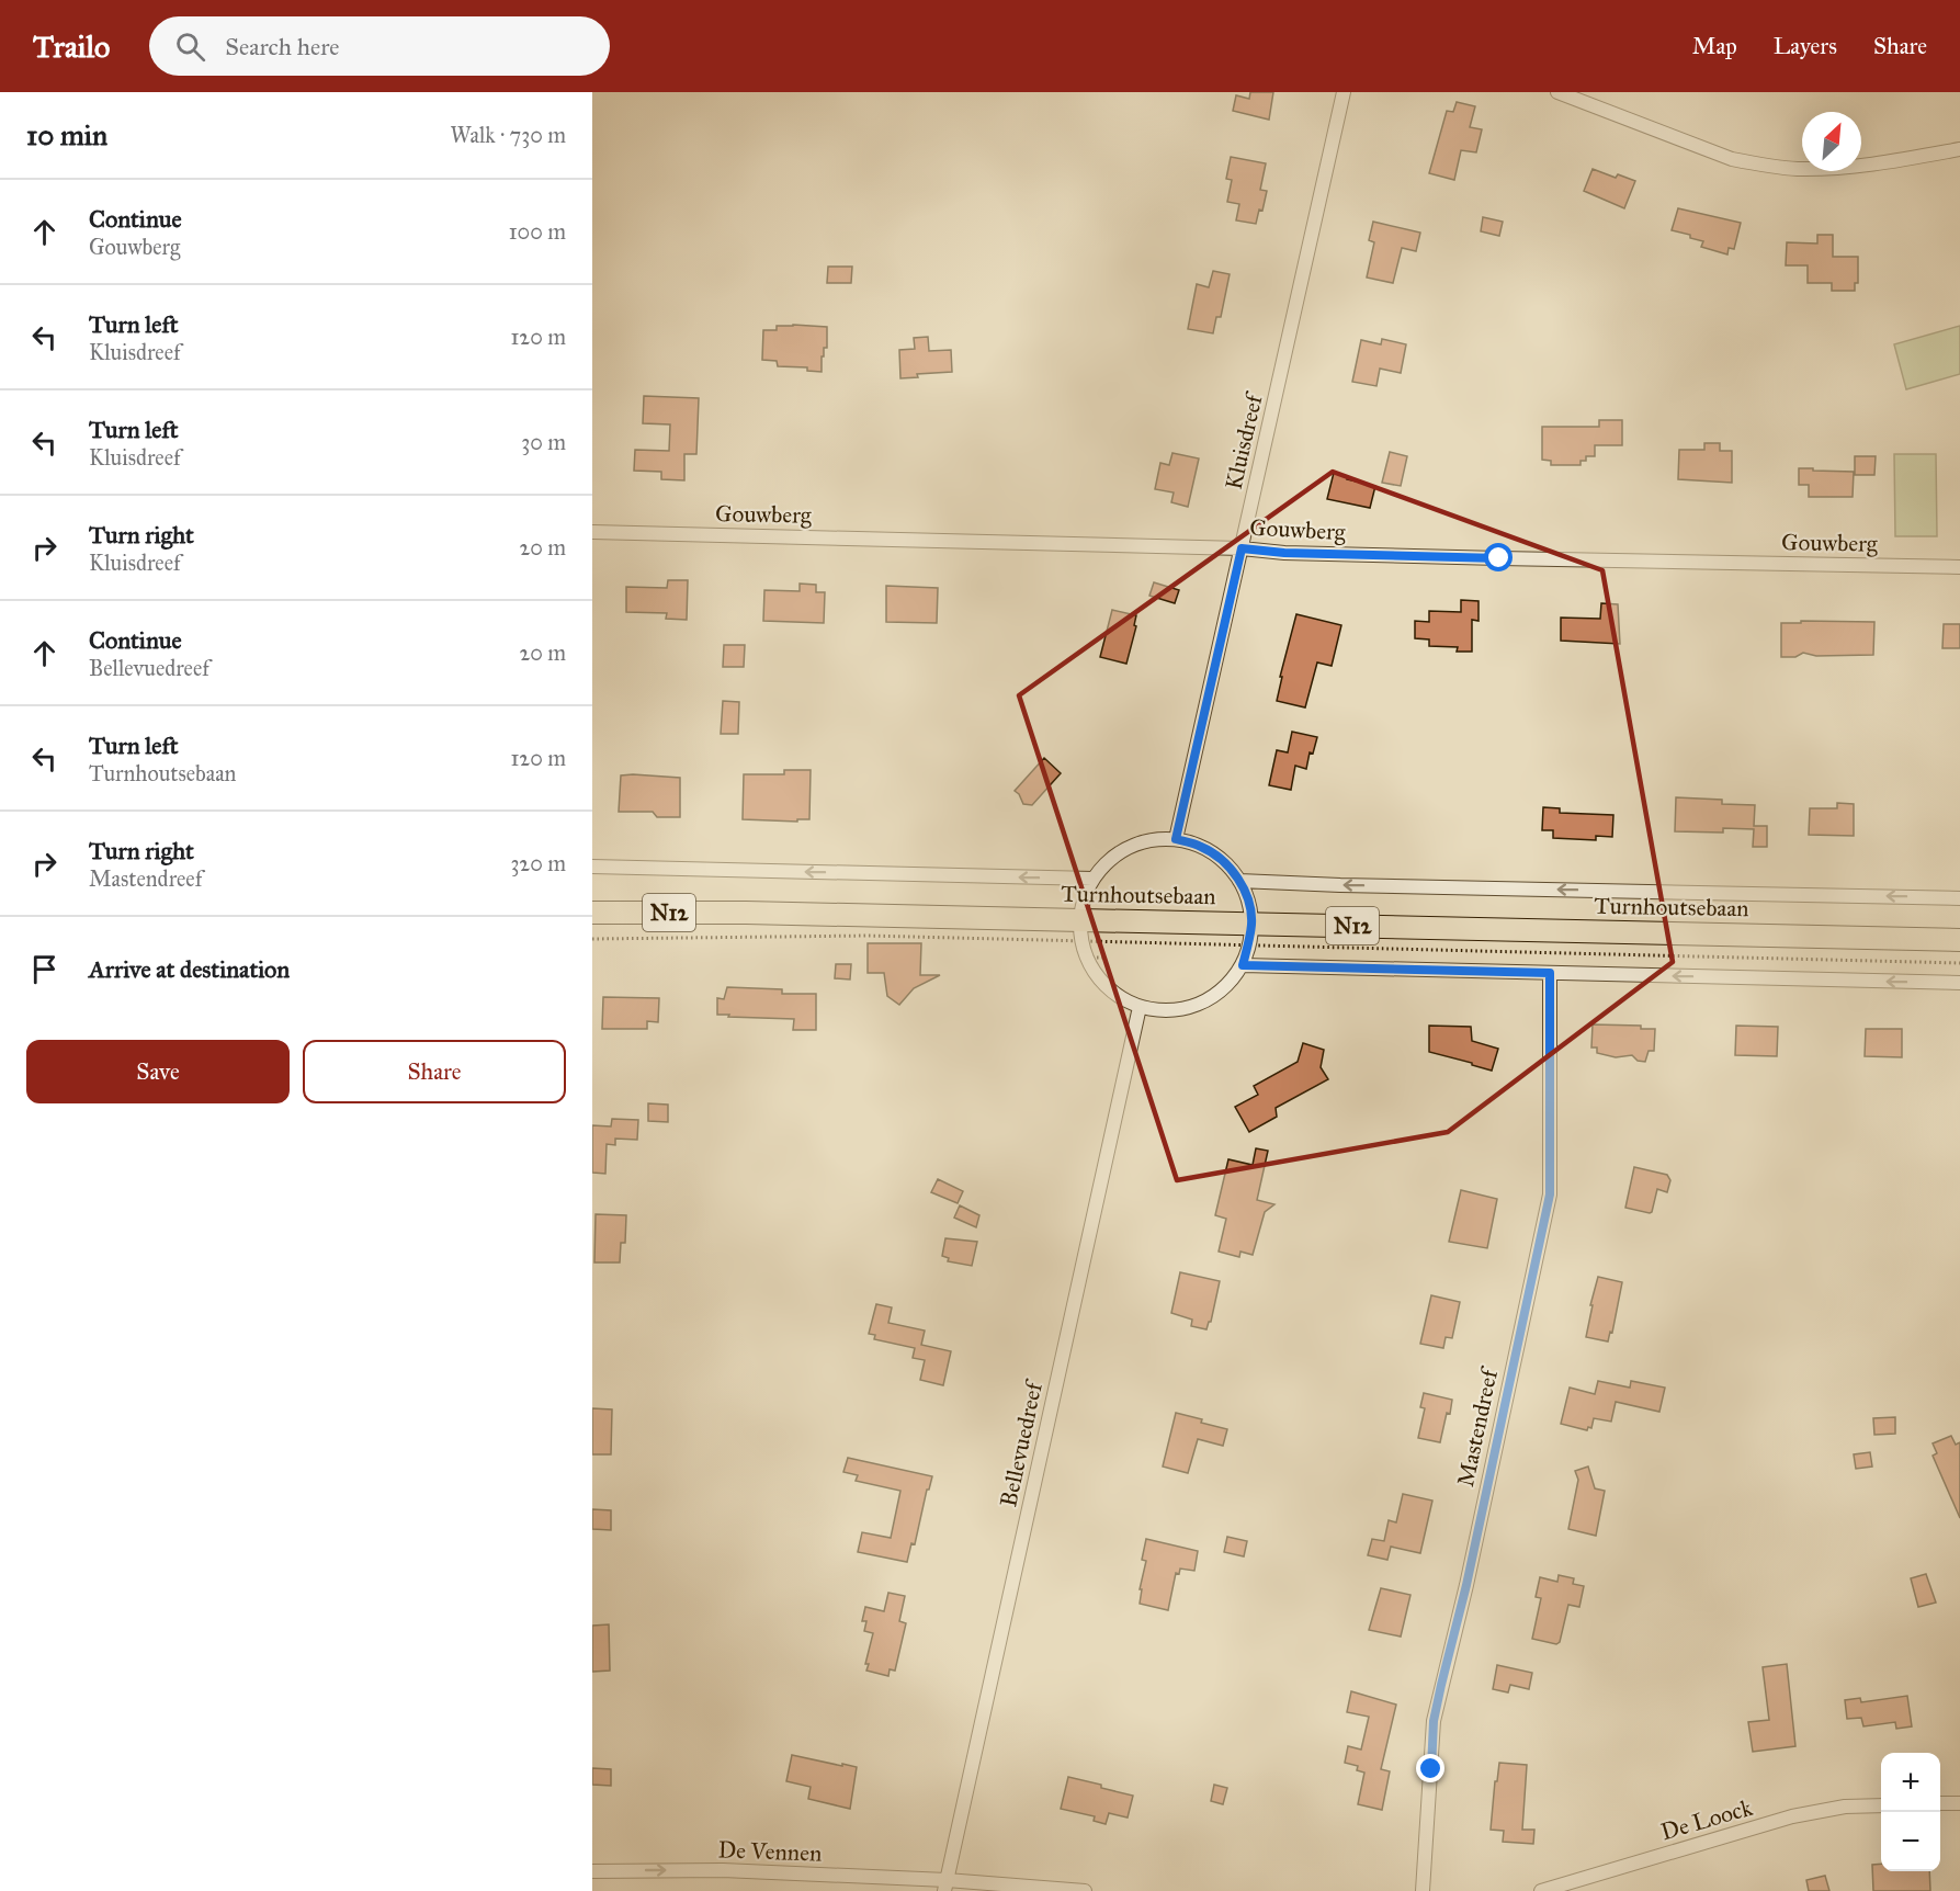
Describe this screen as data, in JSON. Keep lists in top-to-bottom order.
{
  "streets": {
    "main road": ["Turnhoutsebaan", "N12"],
    "street": [
      "Kluisdreef",
      "Gouwberg",
      "Mastendreef",
      "Bellevuedreef",
      "De Loock",
      "De Vennen"
    ]
  },
  "crossings": [
    ["Kluisdreef", "Gouwberg"],
    ["Bellevuedreef", "De Vennen"]
  ],
  "one_way": ["De Vennen"],
  "north": "top right",
  "page": {
    "header": "Trailo",
    "search": "Search here",
    "nav": ["Map", "Layers", "Share"],
    "heading": ["10 min", "Walk · 730 m"],
    "list": [
      ["Continue", "Gouwberg", "100 m"],
      ["Turn left", "Kluisdreef", "120 m"],
      ["Turn left", "Kluisdreef", "30 m"],
      ["Turn right", "Kluisdreef", "20 m"],
      ["Continue", "Bellevuedreef", "20 m"],
      ["Turn left", "Turnhoutsebaan", "120 m"],
      ["Turn right", "Mastendreef", "320 m"],
      "Arrive at destination"
    ],
    "buttons": ["Save", "Share"],
    "map_buttons": ["+", "−"]
  }
}
